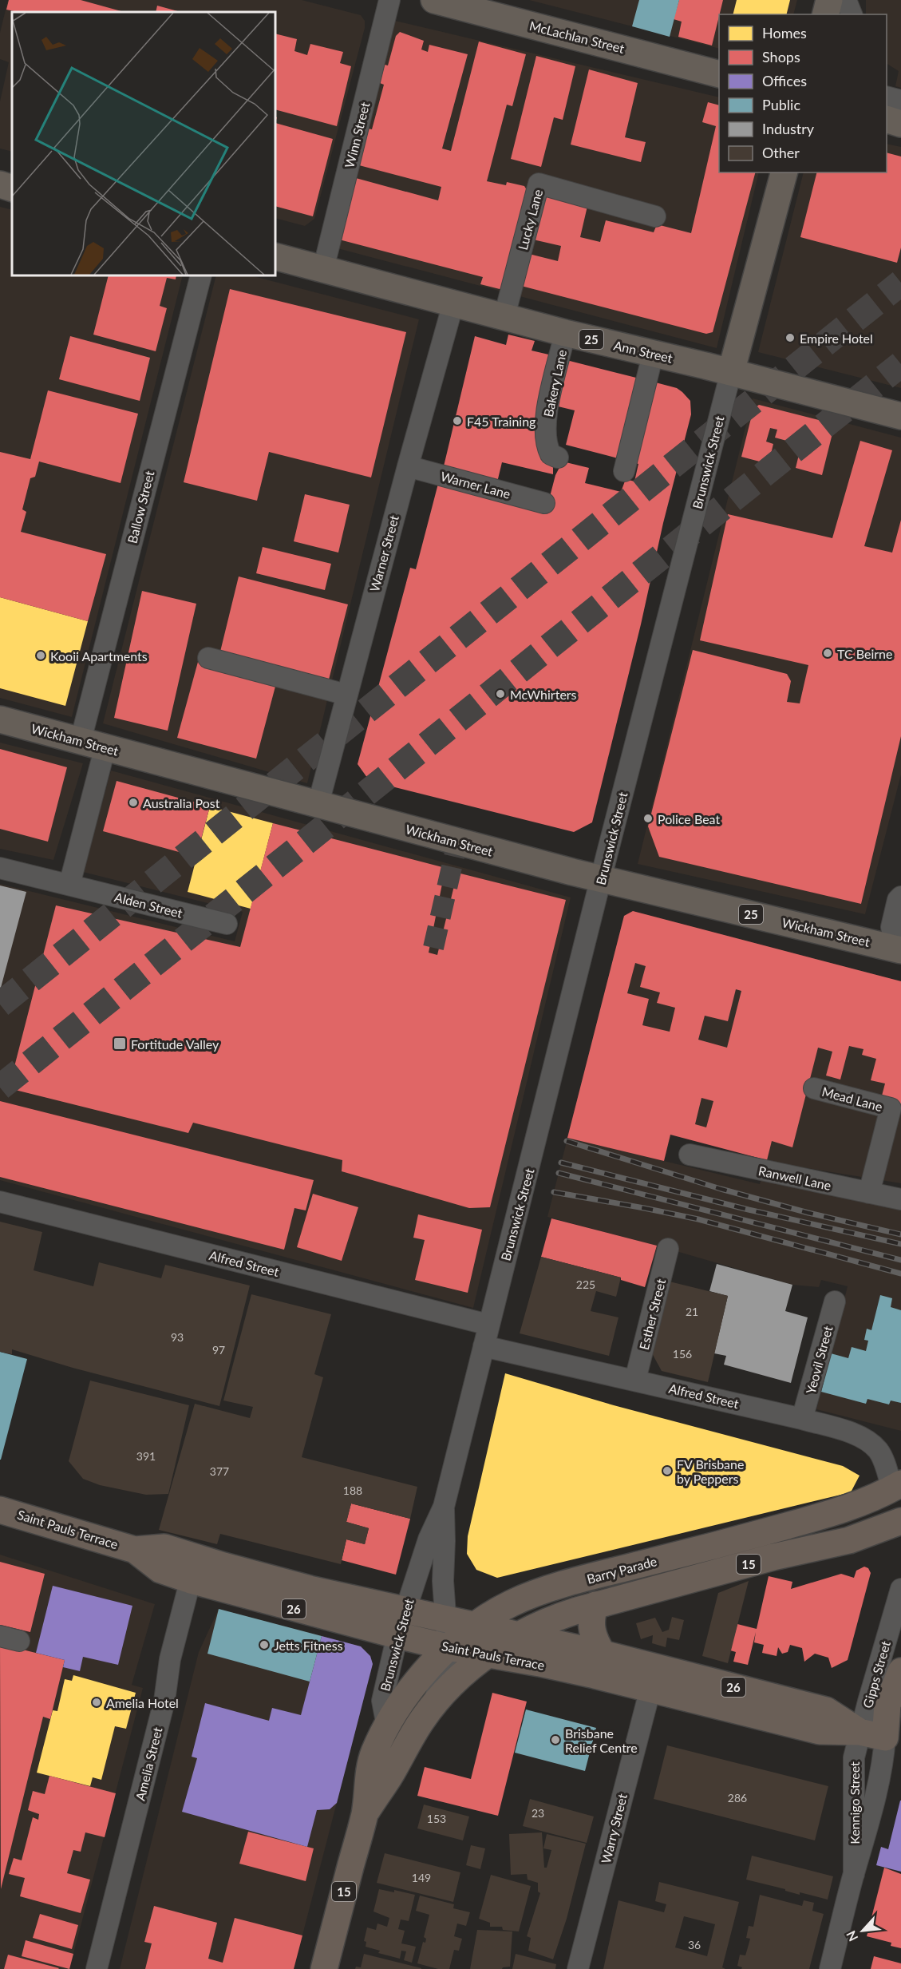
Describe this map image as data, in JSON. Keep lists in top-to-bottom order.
{
  "streets": {
    "highway": [
      "Brunswick Street",
      "Saint Pauls Terrace",
      "15",
      "Barry Parade",
      "26",
      "Gipps Street"
    ],
    "main road": [
      "McLachlan Street",
      "25",
      "Ann Street",
      "Wickham Street"
    ],
    "street": [
      "Winn Street",
      "Lucky Lane",
      "Bakery Lane",
      "Warner Lane",
      "Ballow Street",
      "Warner Street",
      "Alden Street",
      "Mead Lane",
      "Ranwell Lane",
      "Alfred Street",
      "Esther Street",
      "Yeovil Street",
      "Amelia Street",
      "Kennigo Street",
      "Warry Street"
    ]
  },
  "crossings": [
    ["Winn Street", "Ann Street"],
    ["Lucky Lane", "Ann Street"],
    ["Ann Street", "Bakery Lane"],
    ["Ann Street", "Brunswick Street"],
    ["Ann Street", "Warner Street"],
    ["Brunswick Street", "Wickham Street"],
    ["Brunswick Street", "Alfred Street"],
    ["Brunswick Street", "Saint Pauls Terrace"],
    ["Brunswick Street", "Barry Parade"],
    ["Warner Lane", "Warner Street"],
    ["Ballow Street", "Wickham Street"],
    ["Warner Street", "Wickham Street"],
    ["Mead Lane", "Ranwell Lane"],
    ["Alfred Street", "Esther Street"],
    ["Alfred Street", "Yeovil Street"],
    ["Alfred Street", "Barry Parade"],
    ["Saint Pauls Terrace", "Barry Parade"],
    ["Saint Pauls Terrace", "Gipps Street"],
    ["Saint Pauls Terrace", "Amelia Street"],
    ["Saint Pauls Terrace", "Kennigo Street"],
    ["Saint Pauls Terrace", "Warry Street"],
    ["Gipps Street", "Kennigo Street"]
  ],
  "places": {
    "other": [
      "Empire Hotel",
      "F45 Training",
      "TC Beirne",
      "Kooii Apartments",
      "McWhirters",
      "Australia Post",
      "Police Beat",
      "FV Brisbane by Peppers",
      "Jetts Fitness",
      "Amelia Hotel",
      "Brisbane Relief Centre"
    ],
    "transit": ["Fortitude Valley"]
  },
  "house_numbers": [
    "225",
    "21",
    "93",
    "97",
    "156",
    "391",
    "377",
    "188",
    "286",
    "23",
    "153",
    "149",
    "36"
  ],
  "legend": [
    "Homes",
    "Shops",
    "Offices",
    "Public",
    "Industry",
    "Other"
  ],
  "north": "bottom left"
}
